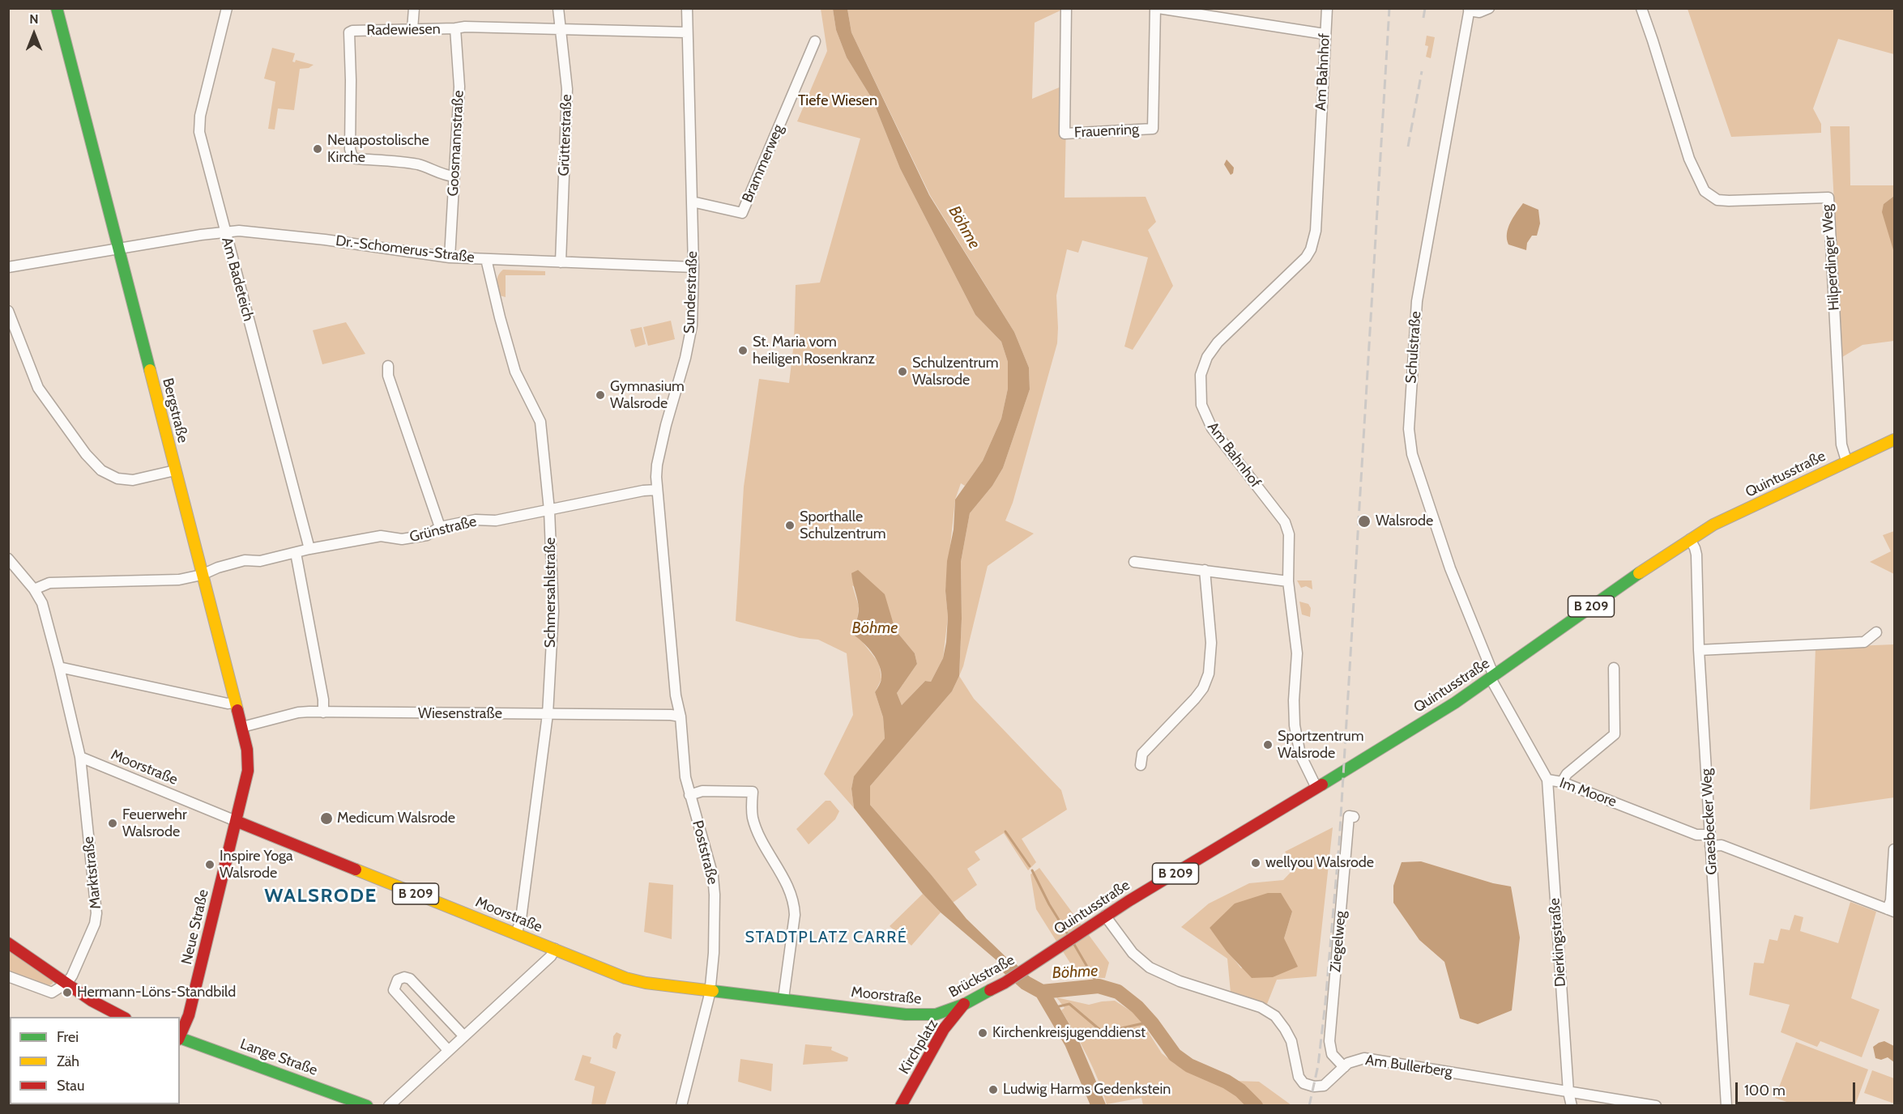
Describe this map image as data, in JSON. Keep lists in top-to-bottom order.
{
  "streets": {
    "main road": [
      "Bergstraße",
      "Quintusstraße",
      "B 209",
      "Moorstraße",
      "Neue Straße",
      "Brückstraße",
      "Kirchplatz",
      "Lange Straße"
    ],
    "street": [
      "Radewiesen",
      "Am Bahnhof",
      "Frauenring",
      "Grütterstraße",
      "Goosmannstraße",
      "Brammerweg",
      "Dr.-Schomerus-Straße",
      "Hilperdinger Weg",
      "Am Badeteich",
      "Sunderstraße",
      "Schulstraße",
      "Grünstraße",
      "Schmersahlstraße",
      "Wiesenstraße",
      "Im Moore",
      "Graesbecker Weg",
      "Poststraße",
      "Marktstraße",
      "Ziegelweg",
      "Dierkingstraße",
      "Am Bullerberg"
    ]
  },
  "crossings": [
    ["Radewiesen", "Grütterstraße"],
    ["Radewiesen", "Goosmannstraße"],
    ["Radewiesen", "Sunderstraße"],
    ["Am Bahnhof", "Quintusstraße"],
    ["Grütterstraße", "Dr.-Schomerus-Straße"],
    ["Goosmannstraße", "Dr.-Schomerus-Straße"],
    ["Brammerweg", "Sunderstraße"],
    ["Dr.-Schomerus-Straße", "Am Badeteich"],
    ["Dr.-Schomerus-Straße", "Sunderstraße"],
    ["Dr.-Schomerus-Straße", "Bergstraße"],
    ["Dr.-Schomerus-Straße", "Schmersahlstraße"],
    ["Hilperdinger Weg", "Quintusstraße"],
    ["Am Badeteich", "Grünstraße"],
    ["Sunderstraße", "Grünstraße"],
    ["Sunderstraße", "Wiesenstraße"],
    ["Sunderstraße", "Poststraße"],
    ["Schulstraße", "Quintusstraße"],
    ["Schulstraße", "Im Moore"],
    ["Bergstraße", "Grünstraße"],
    ["Bergstraße", "Wiesenstraße"],
    ["Bergstraße", "Moorstraße"],
    ["Bergstraße", "Neue Straße"],
    ["Quintusstraße", "Im Moore"],
    ["Quintusstraße", "Graesbecker Weg"],
    ["Quintusstraße", "Brückstraße"],
    ["Quintusstraße", "Am Bullerberg"],
    ["Grünstraße", "Schmersahlstraße"],
    ["Grünstraße", "Marktstraße"],
    ["Schmersahlstraße", "Wiesenstraße"],
    ["Schmersahlstraße", "Moorstraße"],
    ["Wiesenstraße", "Poststraße"],
    ["Moorstraße", "Poststraße"],
    ["Moorstraße", "Marktstraße"],
    ["Moorstraße", "Neue Straße"],
    ["Moorstraße", "Brückstraße"],
    ["Im Moore", "Graesbecker Weg"],
    ["Im Moore", "Dierkingstraße"],
    ["Ziegelweg", "Am Bullerberg"],
    ["Dierkingstraße", "Am Bullerberg"],
    ["Brückstraße", "Kirchplatz"]
  ],
  "districts": ["WALSRODE", "STADTPLATZ CARRÉ"],
  "water": ["Böhme"],
  "parks": ["Tiefe Wiesen"],
  "places": [
    "Neuapostolische Kirche",
    "St. Maria vom heiligen Rosenkranz",
    "Schulzentrum Walsrode",
    "Gymnasium Walsrode",
    "Walsrode",
    "Sporthalle Schulzentrum",
    "Sportzentrum Walsrode",
    "Medicum Walsrode",
    "Feuerwehr Walsrode",
    "wellyou Walsrode",
    "Inspire Yoga Walsrode",
    "Hermann-Löns-Standbild",
    "Kirchenkreisjugenddienst",
    "Ludwig Harms Gedenkstein"
  ],
  "legend": ["Frei", "Zäh", "Stau"],
  "scale_bar": "100 m",
  "north": "top"
}
